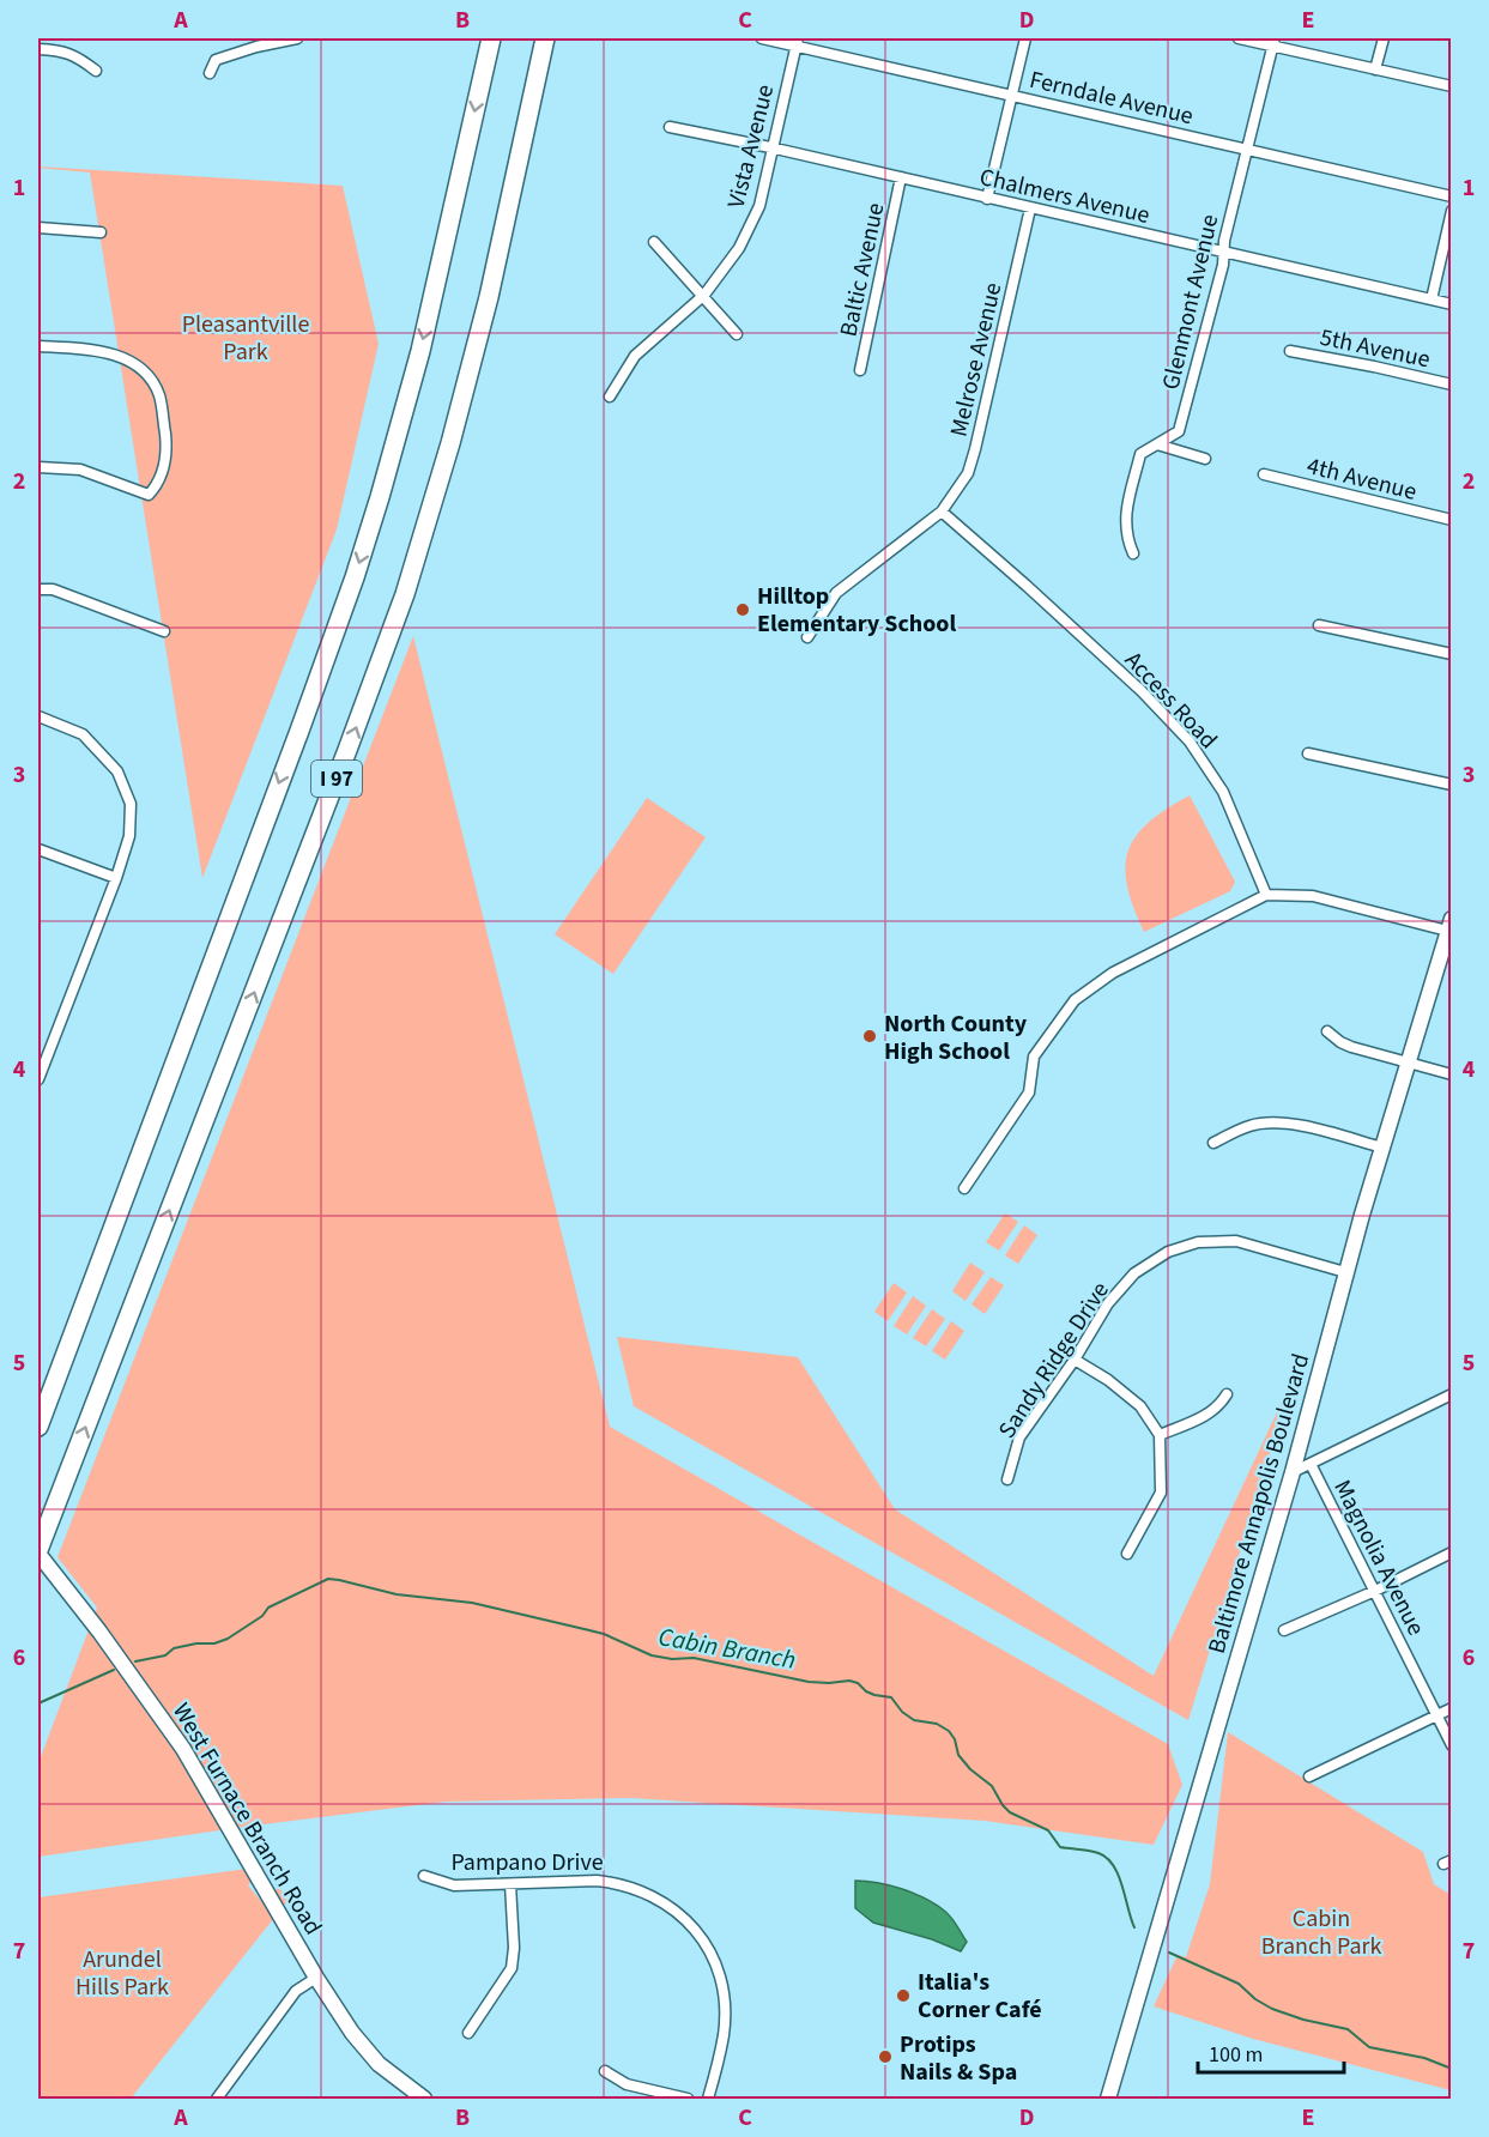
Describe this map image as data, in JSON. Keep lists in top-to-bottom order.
{
  "streets": {
    "highway": ["I 97"],
    "main road": ["Baltimore Annapolis Boulevard", "West Furnace Branch Road"],
    "street": [
      "Ferndale Avenue",
      "Vista Avenue",
      "Chalmers Avenue",
      "Baltic Avenue",
      "Glenmont Avenue",
      "5th Avenue",
      "Melrose Avenue",
      "4th Avenue",
      "Access Road",
      "Sandy Ridge Drive",
      "Magnolia Avenue",
      "Pampano Drive"
    ]
  },
  "crossings": [
    ["Ferndale Avenue", "Vista Avenue"],
    ["Ferndale Avenue", "Glenmont Avenue"],
    ["Vista Avenue", "Chalmers Avenue"],
    ["Chalmers Avenue", "Baltic Avenue"],
    ["Chalmers Avenue", "Glenmont Avenue"],
    ["Chalmers Avenue", "Melrose Avenue"],
    ["Melrose Avenue", "Access Road"],
    ["I 97", "West Furnace Branch Road"],
    ["Sandy Ridge Drive", "Baltimore Annapolis Boulevard"]
  ],
  "water": ["Cabin Branch"],
  "parks": ["Pleasantville Park", "Cabin Branch Park", "Arundel Hills Park"],
  "places": [
    "Hilltop Elementary School",
    "North County High School",
    "Italia's Corner Café",
    "Protips Nails & Spa"
  ],
  "scale_bar": "100 m",
  "grid": {
    "columns": [
      "A",
      "B",
      "C",
      "D",
      "E"
    ],
    "rows": [
      "1",
      "2",
      "3",
      "4",
      "5",
      "6",
      "7"
    ]
  }
}
